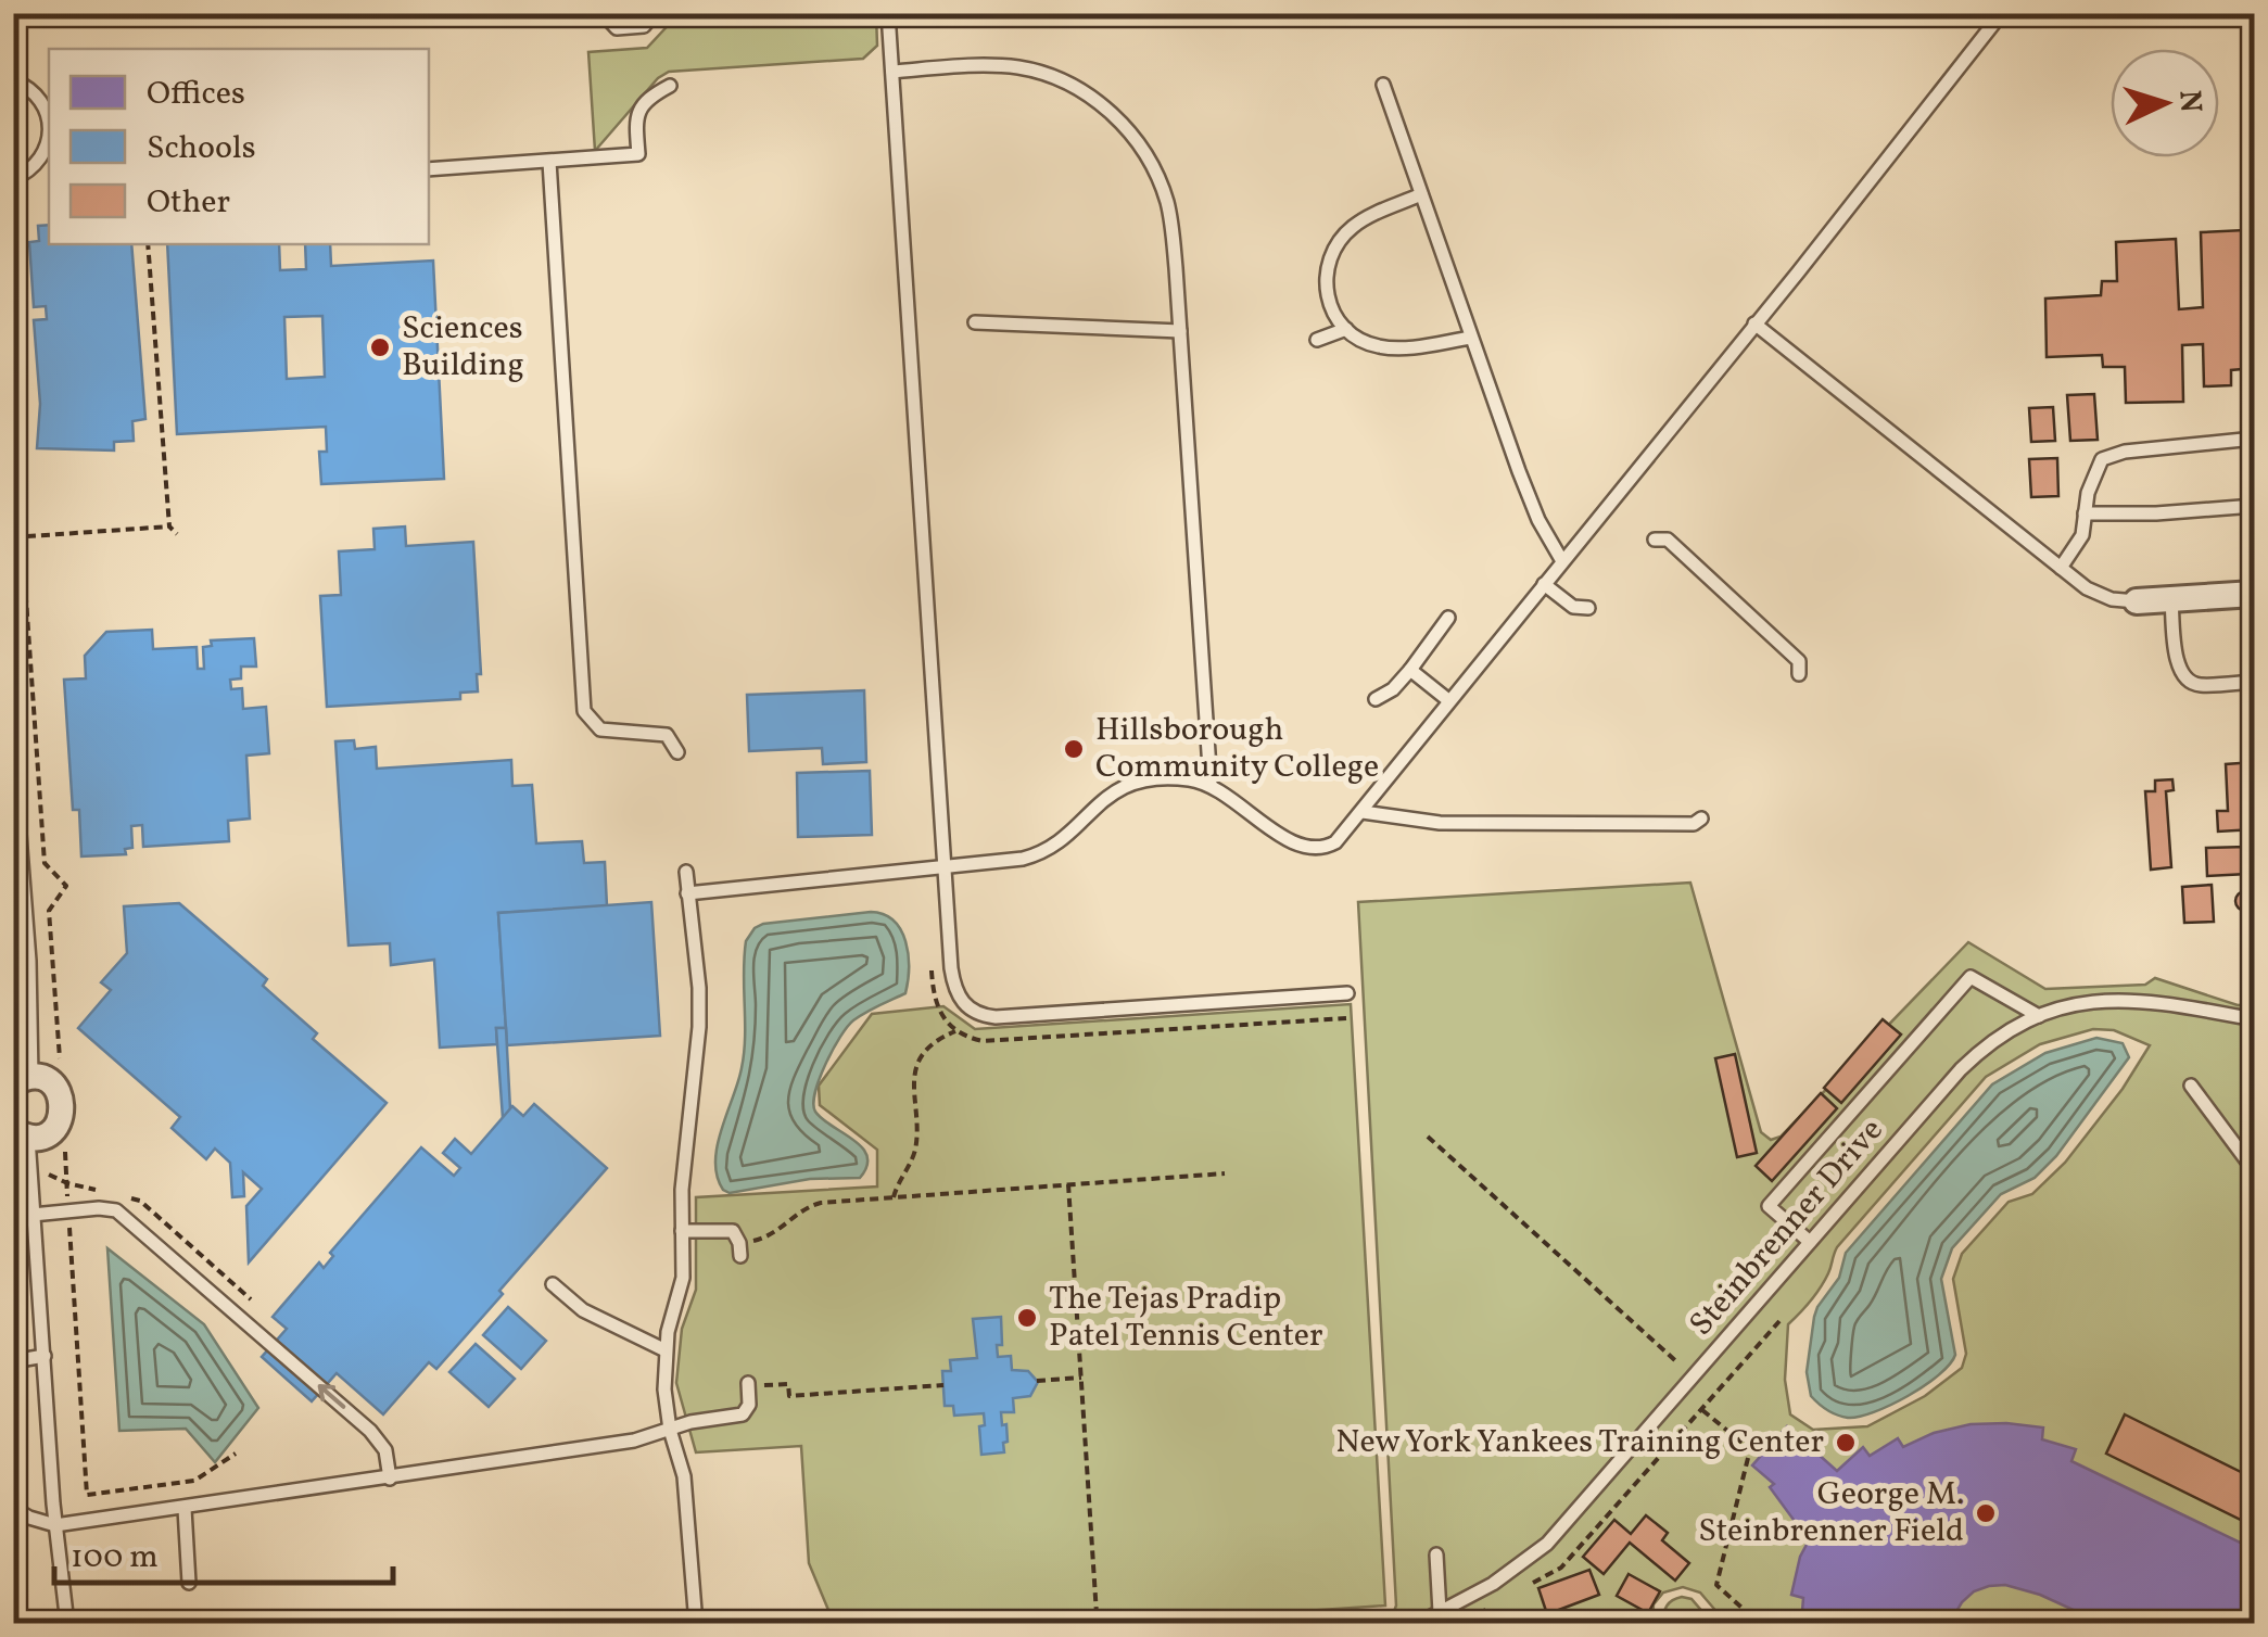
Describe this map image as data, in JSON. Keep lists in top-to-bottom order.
{
  "streets": {
    "lane": ["Steinbrenner Drive"]
  },
  "places": [
    "Sciences Building",
    "Hillsborough Community College",
    "The Tejas Pradip Patel Tennis Center",
    "New York Yankees Training Center",
    "George M. Steinbrenner Field"
  ],
  "legend": ["Offices", "Schools", "Other"],
  "scale_bar": "100 m",
  "north": "right"
}
